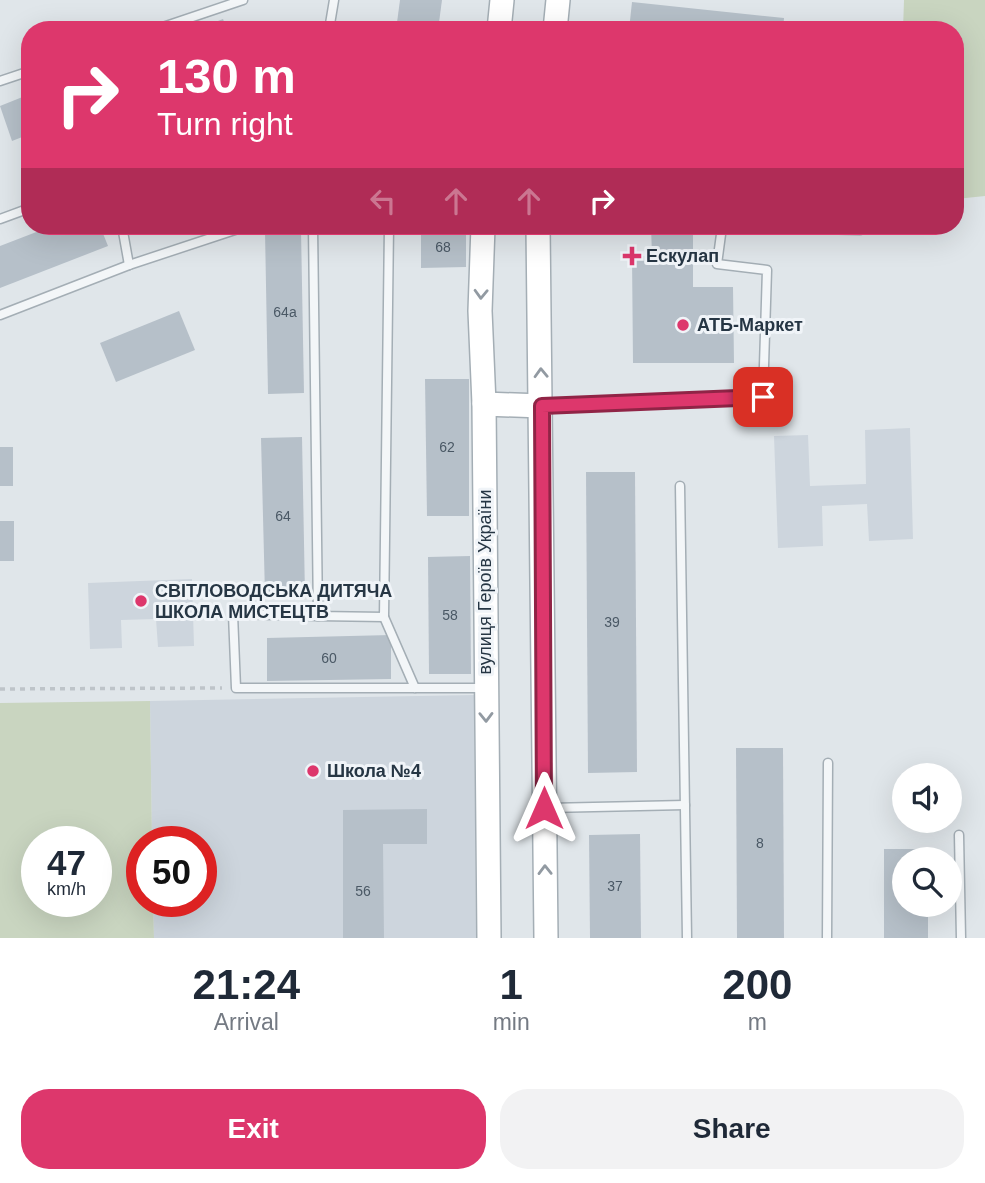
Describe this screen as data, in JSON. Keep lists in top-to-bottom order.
{
  "streets": {
    "main road": ["вулиця Героїв України"]
  },
  "places": {
    "health": ["Ескулап"],
    "other": ["АТБ-Маркет", "СВІТЛОВОДСЬКА ДИТЯЧА ШКОЛА МИСТЕЦТВ", "Школа №4"]
  },
  "house_numbers": [
    "68",
    "64а",
    "62",
    "64",
    "58",
    "39",
    "60",
    "8",
    "37",
    "56"
  ],
  "page": {
    "turn": ["130 m", "Turn right"],
    "speed": "47 km/h",
    "limit": "50",
    "eta": [
      "21:24",
      "Arrival",
      "1",
      "min",
      "200",
      "m"
    ],
    "buttons": ["Exit", "Share"]
  }
}
